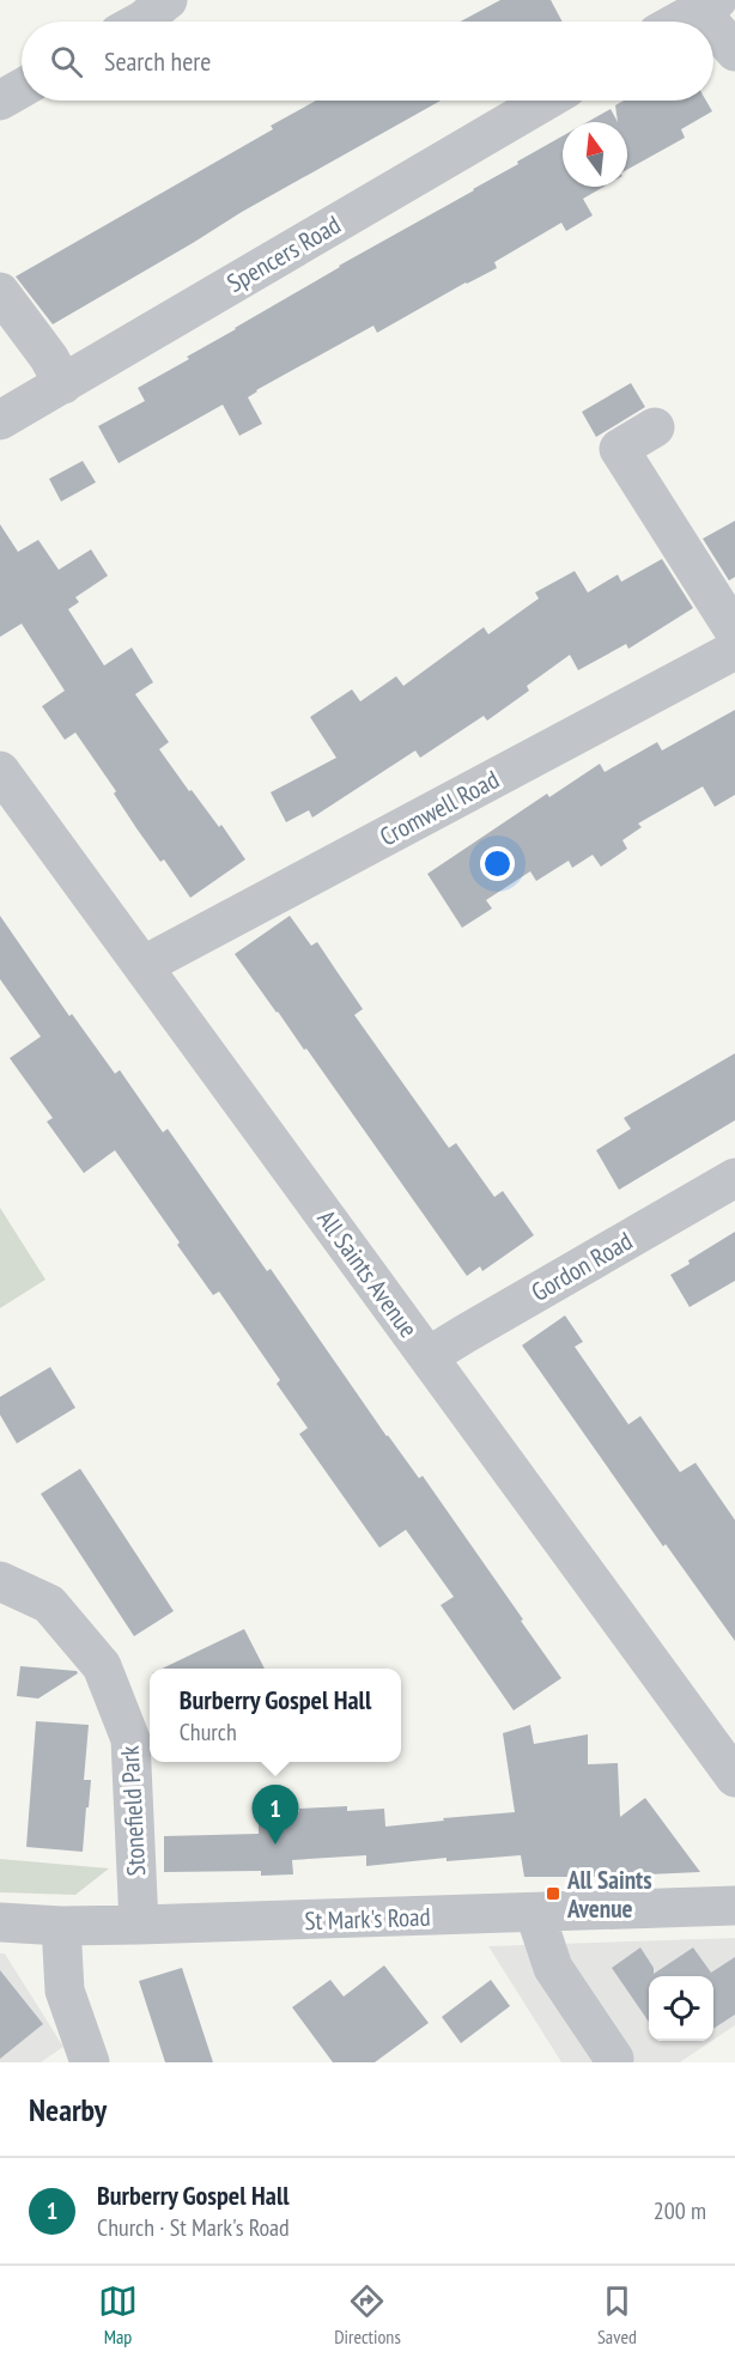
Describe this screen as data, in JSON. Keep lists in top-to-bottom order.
{
  "streets": {
    "street": [
      "Spencers Road",
      "Cromwell Road",
      "Gordon Road",
      "All Saints Avenue",
      "Stonefield Park",
      "St Mark's Road"
    ]
  },
  "crossings": [
    ["Cromwell Road", "All Saints Avenue"],
    ["Gordon Road", "All Saints Avenue"],
    ["Stonefield Park", "St Mark's Road"]
  ],
  "places": {
    "transit": ["All Saints Avenue"]
  },
  "north": "top",
  "page": {
    "search": "Search here",
    "popup": ["Burberry Gospel Hall", "Church"],
    "pins": "1",
    "heading": "Nearby",
    "list": [
      {
        "mark": "1",
        "name": "Burberry Gospel Hall",
        "note": "Church · St Mark's Road",
        "value": "200 m"
      }
    ],
    "nav": ["Map", "Directions", "Saved"]
  }
}
